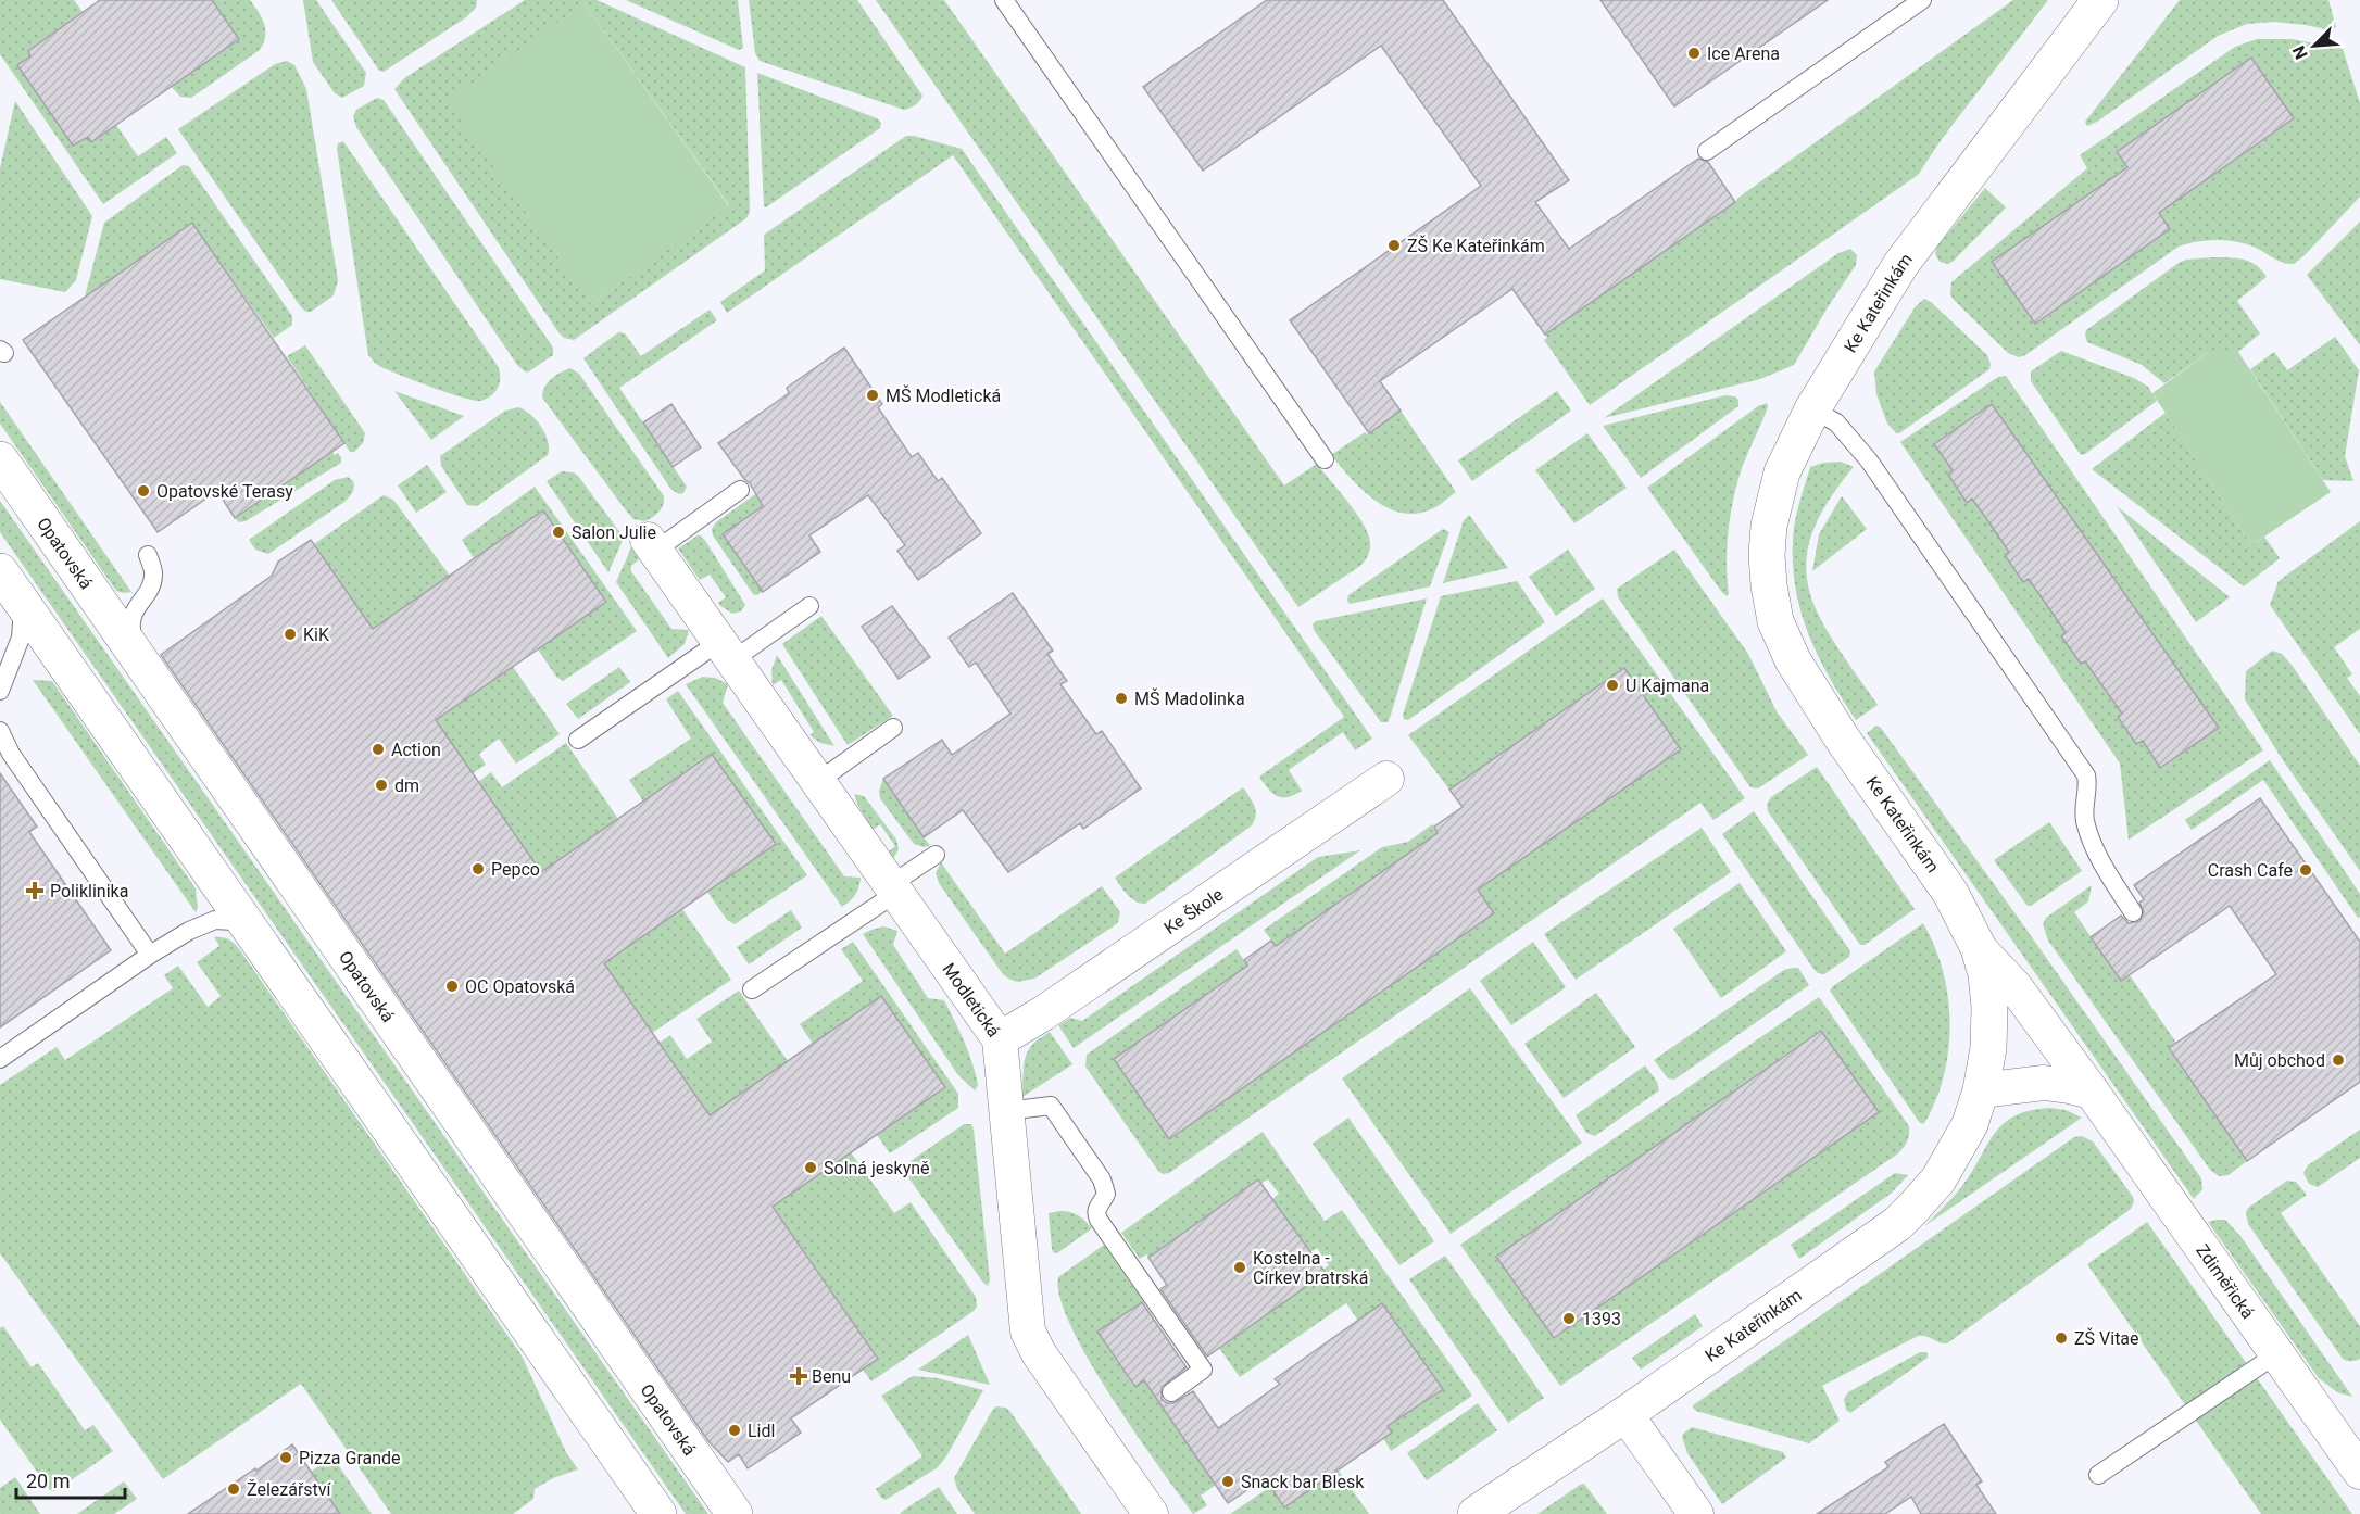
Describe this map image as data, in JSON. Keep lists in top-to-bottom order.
{
  "streets": {
    "main road": ["Ke Kateřinkám", "Opatovská"],
    "street": ["Ke Škole", "Modletická", "Zdiměřická"]
  },
  "crossings": [
    ["Ke Kateřinkám", "Zdiměřická"],
    ["Ke Škole", "Modletická"]
  ],
  "places": {
    "other": [
      "Ice Arena",
      "ZŠ Ke Kateřinkám",
      "MŠ Modletická",
      "Opatovské Terasy",
      "Salon Julie",
      "KiK",
      "U Kajmana",
      "MŠ Madolinka",
      "Action",
      "dm",
      "Pepco",
      "Crash Cafe",
      "OC Opatovská",
      "Můj obchod",
      "Solná jeskyně",
      "Kostelna - Církev bratrská",
      "1393",
      "ZŠ Vitae",
      "Lidl",
      "Pizza Grande",
      "Snack bar Blesk",
      "Železářství"
    ],
    "health": ["Poliklinika", "Benu"]
  },
  "scale_bar": "20 m",
  "north": "bottom left"
}
